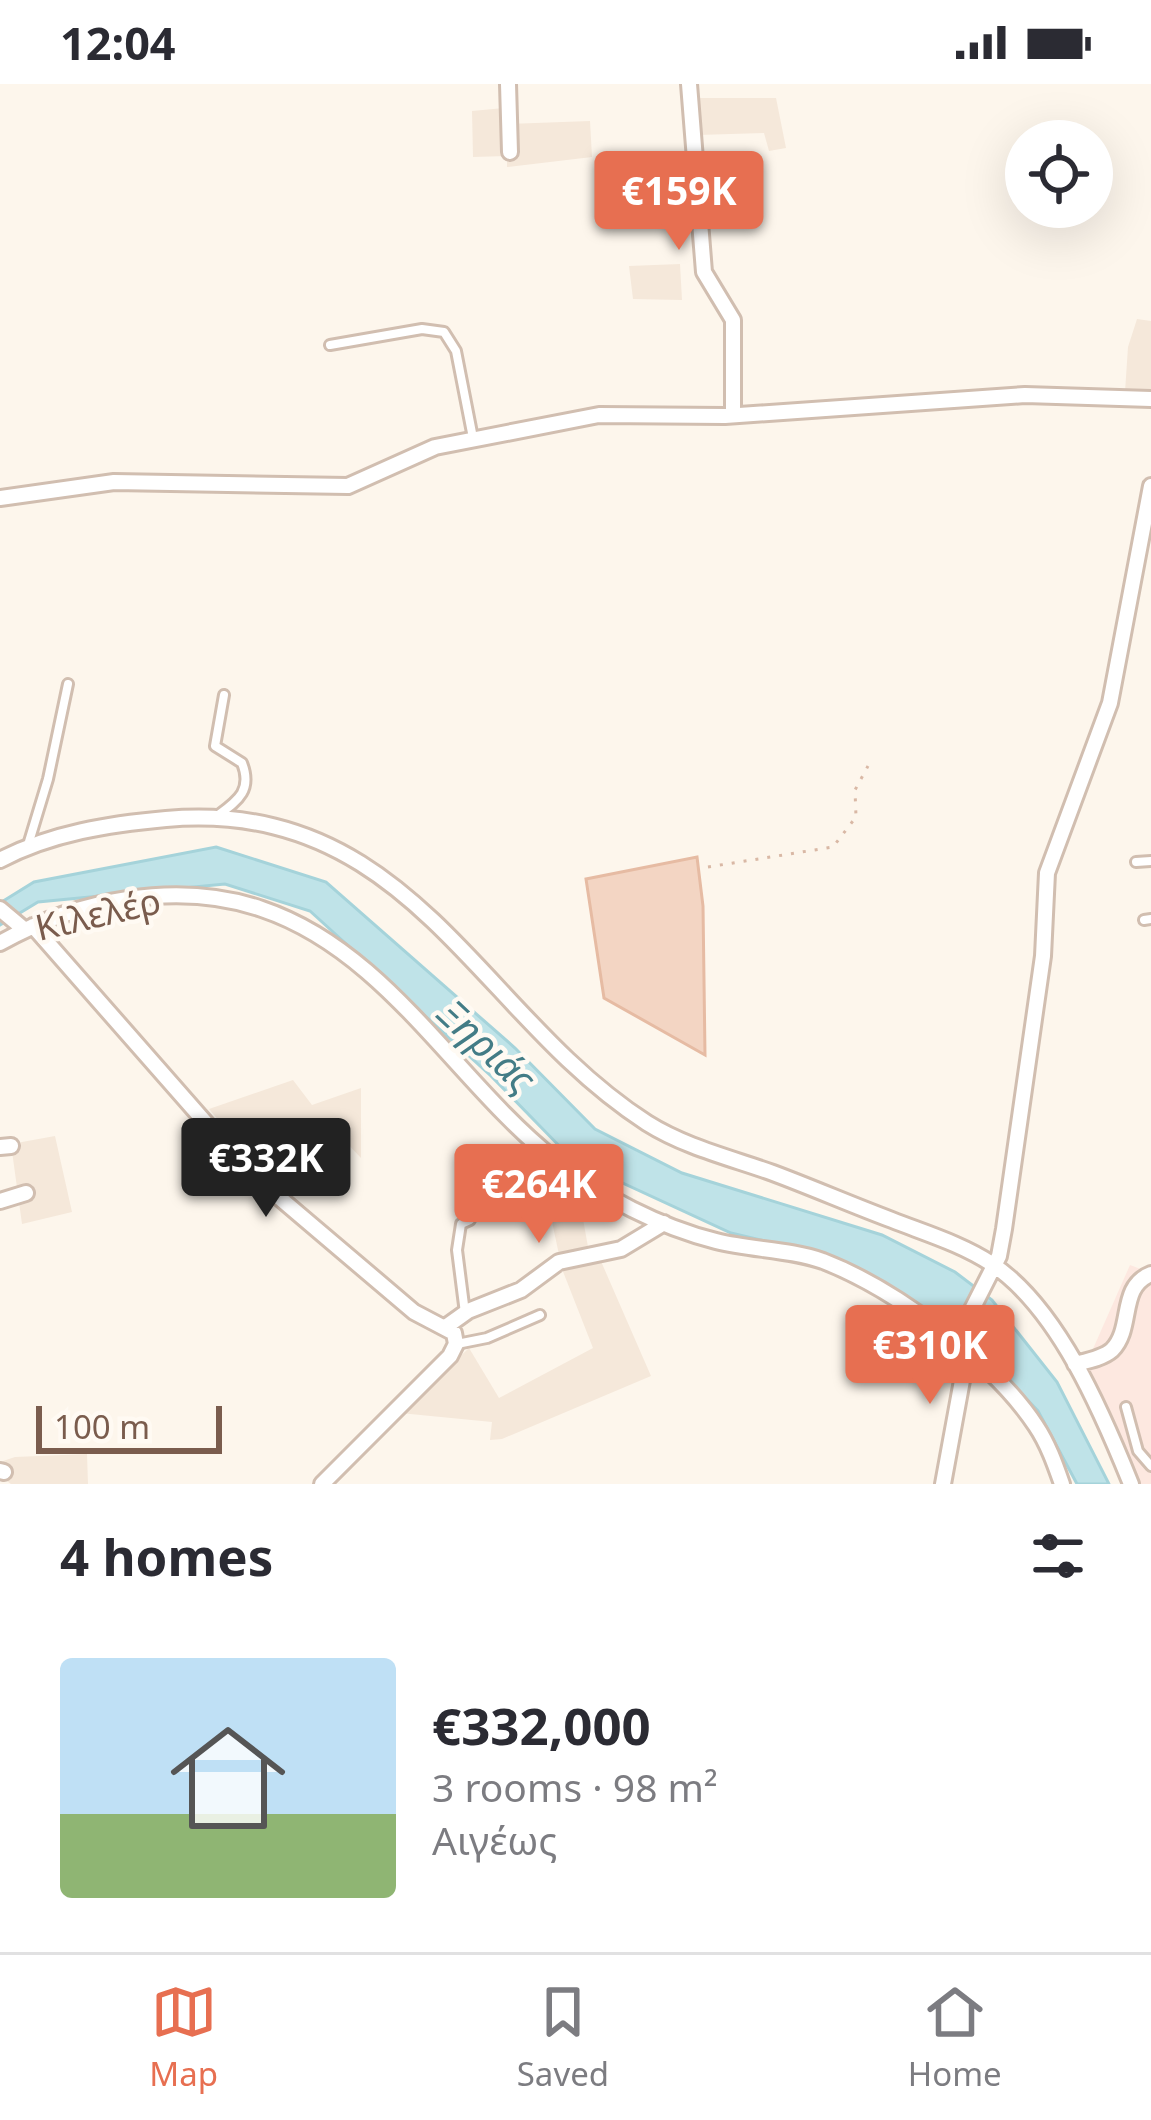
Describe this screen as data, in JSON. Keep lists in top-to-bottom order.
{
  "streets": {
    "street": ["Κιλελέρ"]
  },
  "water": ["Ξηριάς"],
  "scale_bar": "100 m",
  "page": {
    "status": "12:04",
    "price": [
      "€159K",
      "€332K",
      "€264K",
      "€310K"
    ],
    "scale": "100 m",
    "heading": "4 homes",
    "list": [
      {
        "name": "€332,000",
        "note": "3 rooms · 98 m² · Αιγέως"
      }
    ],
    "tabs": ["Map", "Saved", "Home"]
  }
}
